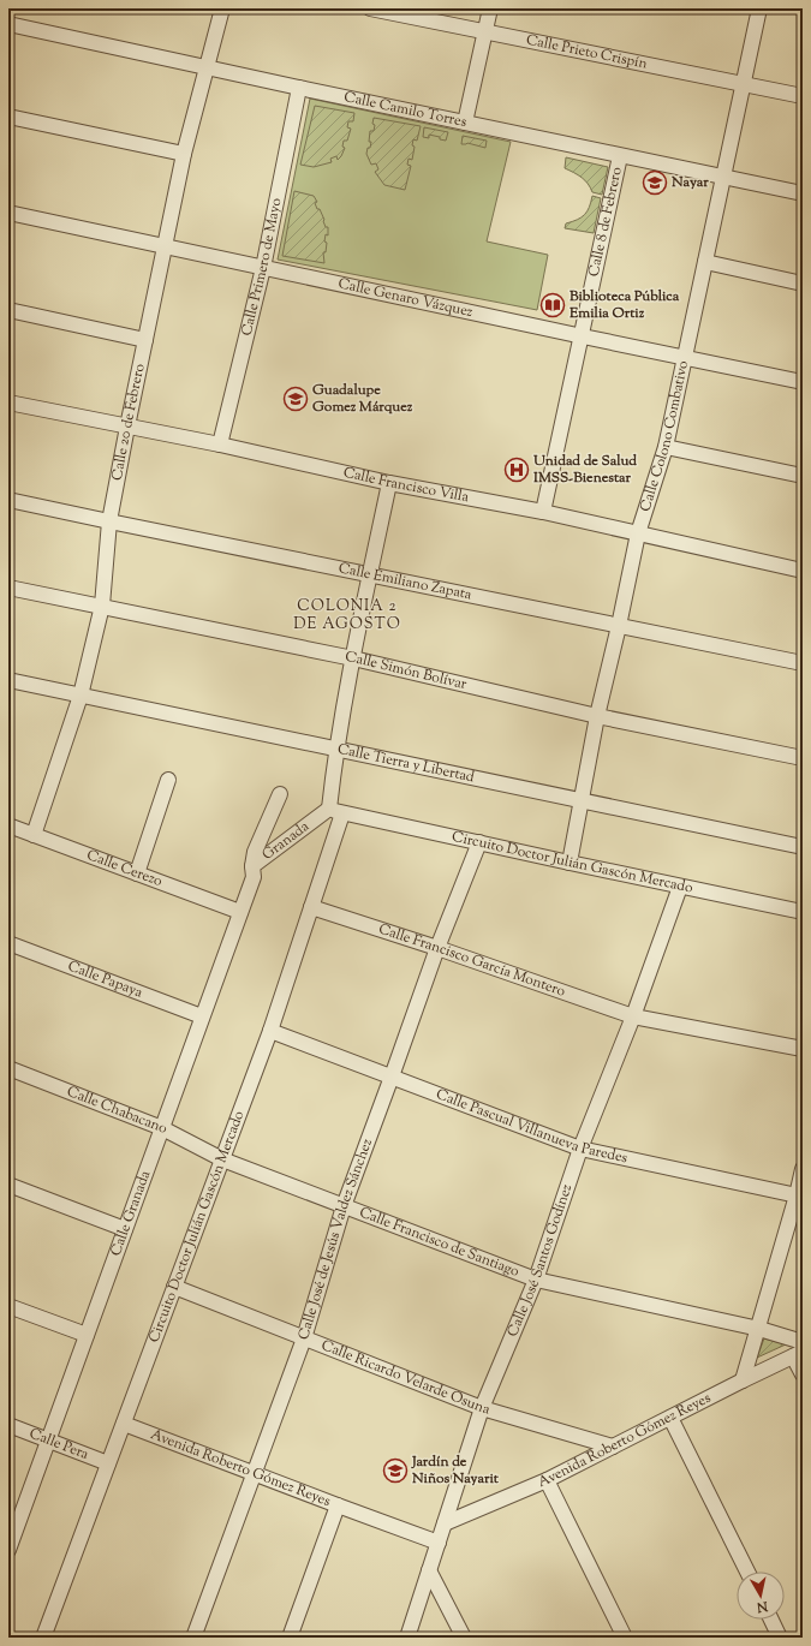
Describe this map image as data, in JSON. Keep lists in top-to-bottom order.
{
  "streets": {
    "street": [
      "Calle Prieto Crispín",
      "Calle Camilo Torres",
      "Calle 8 de Febrero",
      "Calle Primero de Mayo",
      "Calle Genaro Vázquez",
      "Calle 20 de Febrero",
      "Calle Colono Combativo",
      "Calle Francisco Villa",
      "Calle Emiliano Zapata",
      "Calle Simón Bolívar",
      "Calle Tierra y Libertad",
      "Granada",
      "Circuito Doctor Julián Gascón Mercado",
      "Calle Cerezo",
      "Calle Francisco García Montero",
      "Calle Papaya",
      "Calle Chabacano",
      "Calle Pascual Villanueva Paredes",
      "Calle Granada",
      "Calle José de Jesús Valdez Sánchez",
      "Calle Francisco de Santiago",
      "Calle José Santos Godínez",
      "Calle Ricardo Velarde Osuna",
      "Avenida Roberto Gómez Reyes",
      "Calle Pera"
    ]
  },
  "crossings": [
    ["Calle Prieto Crispín", "Calle Colono Combativo"],
    ["Calle Camilo Torres", "Calle 8 de Febrero"],
    ["Calle Camilo Torres", "Calle Primero de Mayo"],
    ["Calle Camilo Torres", "Calle 20 de Febrero"],
    ["Calle Camilo Torres", "Calle Colono Combativo"],
    ["Calle 8 de Febrero", "Calle Genaro Vázquez"],
    ["Calle 8 de Febrero", "Calle Francisco Villa"],
    ["Calle Primero de Mayo", "Calle Genaro Vázquez"],
    ["Calle Primero de Mayo", "Calle Francisco Villa"],
    ["Calle Genaro Vázquez", "Calle 20 de Febrero"],
    ["Calle Genaro Vázquez", "Calle Colono Combativo"],
    ["Calle 20 de Febrero", "Calle Francisco Villa"],
    ["Calle 20 de Febrero", "Calle Emiliano Zapata"],
    ["Calle 20 de Febrero", "Calle Simón Bolívar"],
    ["Calle 20 de Febrero", "Calle Tierra y Libertad"],
    ["Calle 20 de Febrero", "Calle Cerezo"],
    ["Calle Colono Combativo", "Calle Francisco Villa"],
    ["Calle Colono Combativo", "Calle Emiliano Zapata"],
    ["Calle Colono Combativo", "Calle Simón Bolívar"],
    ["Calle Colono Combativo", "Calle Tierra y Libertad"],
    ["Calle Colono Combativo", "Circuito Doctor Julián Gascón Mercado"],
    ["Granada", "Circuito Doctor Julián Gascón Mercado"],
    ["Granada", "Calle Granada"],
    ["Circuito Doctor Julián Gascón Mercado", "Calle Francisco García Montero"],
    ["Circuito Doctor Julián Gascón Mercado", "Calle Chabacano"],
    ["Circuito Doctor Julián Gascón Mercado", "Calle Pascual Villanueva Paredes"],
    ["Circuito Doctor Julián Gascón Mercado", "Calle José de Jesús Valdez Sánchez"],
    ["Circuito Doctor Julián Gascón Mercado", "Calle Francisco de Santiago"],
    ["Circuito Doctor Julián Gascón Mercado", "Calle José Santos Godínez"],
    ["Circuito Doctor Julián Gascón Mercado", "Calle Ricardo Velarde Osuna"],
    ["Circuito Doctor Julián Gascón Mercado", "Avenida Roberto Gómez Reyes"],
    ["Circuito Doctor Julián Gascón Mercado", "Calle Pera"],
    ["Calle Cerezo", "Calle Granada"],
    ["Calle Francisco García Montero", "Calle José de Jesús Valdez Sánchez"],
    ["Calle Francisco García Montero", "Calle José Santos Godínez"],
    ["Calle Papaya", "Calle Granada"],
    ["Calle Chabacano", "Calle Granada"],
    ["Calle Chabacano", "Calle Francisco de Santiago"],
    ["Calle Pascual Villanueva Paredes", "Calle José de Jesús Valdez Sánchez"],
    ["Calle Pascual Villanueva Paredes", "Calle José Santos Godínez"],
    ["Calle Granada", "Calle Pera"],
    ["Calle José de Jesús Valdez Sánchez", "Calle Francisco de Santiago"],
    ["Calle José de Jesús Valdez Sánchez", "Calle Ricardo Velarde Osuna"],
    ["Calle José de Jesús Valdez Sánchez", "Avenida Roberto Gómez Reyes"],
    ["Calle Francisco de Santiago", "Calle José Santos Godínez"],
    ["Calle José Santos Godínez", "Calle Ricardo Velarde Osuna"],
    ["Calle José Santos Godínez", "Avenida Roberto Gómez Reyes"],
    ["Calle Ricardo Velarde Osuna", "Avenida Roberto Gómez Reyes"]
  ],
  "districts": ["COLONIA 2 DE AGOSTO"],
  "places": {
    "school or university": ["Nayar", "Guadalupe Gomez Márquez", "Jardín de Niños Nayarit"],
    "library": ["Biblioteca Pública Emilia Ortiz"],
    "hospital": ["Unidad de Salud IMSS-Bienestar"]
  },
  "north": "bottom"
}
